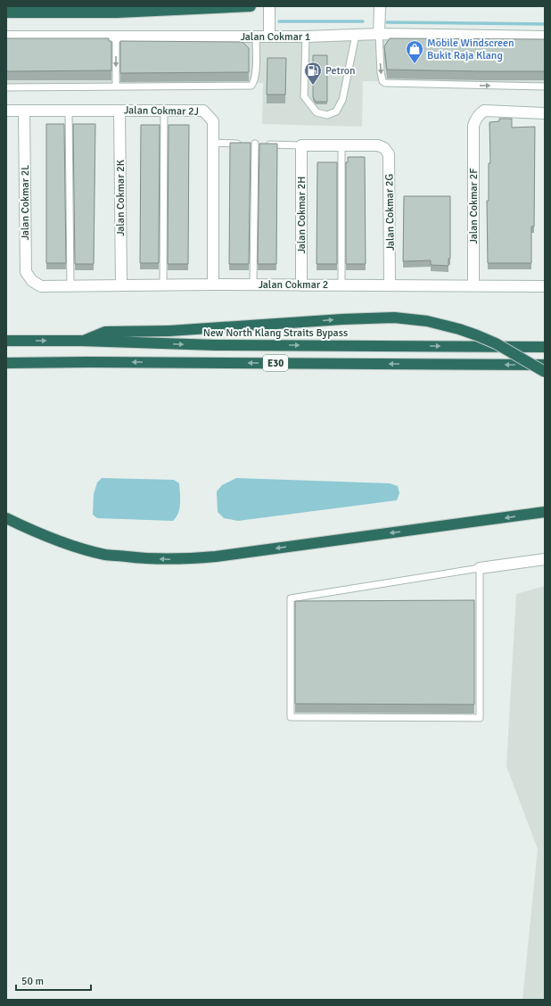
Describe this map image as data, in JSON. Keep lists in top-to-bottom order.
{
  "streets": {
    "highway": ["New North Klang Straits Bypass", "E30"],
    "street": [
      "Jalan Cokmar 1",
      "Jalan Cokmar 2J",
      "Jalan Cokmar 2K",
      "Jalan Cokmar 2L",
      "Jalan Cokmar 2F",
      "Jalan Cokmar 2G",
      "Jalan Cokmar 2H",
      "Jalan Cokmar 2"
    ]
  },
  "crossings": [
    ["Jalan Cokmar 2J", "Jalan Cokmar 2K"],
    ["Jalan Cokmar 2J", "Jalan Cokmar 2L"],
    ["Jalan Cokmar 2J", "Jalan Cokmar 2"],
    ["Jalan Cokmar 2K", "Jalan Cokmar 2"],
    ["Jalan Cokmar 2L", "Jalan Cokmar 2"],
    ["Jalan Cokmar 2F", "Jalan Cokmar 2"],
    ["Jalan Cokmar 2G", "Jalan Cokmar 2"],
    ["Jalan Cokmar 2H", "Jalan Cokmar 2"]
  ],
  "places": {
    "shop": ["Mobile Windscreen Bukit Raja Klang"],
    "fuel station": ["Petron"]
  },
  "scale_bar": "50 m"
}
